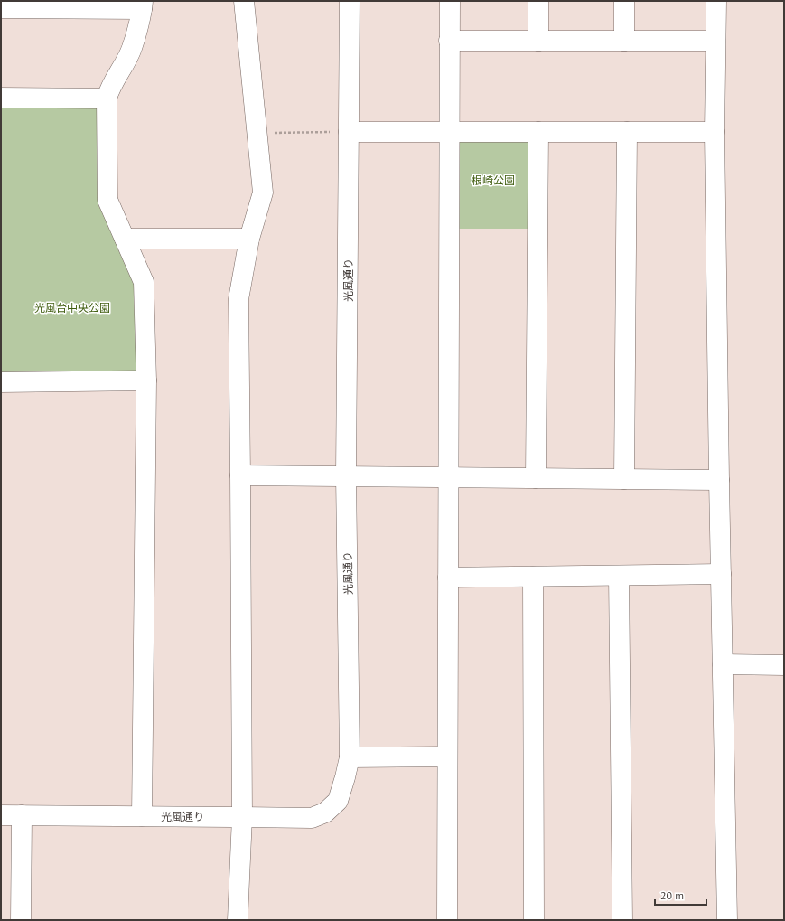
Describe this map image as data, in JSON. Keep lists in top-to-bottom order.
{
  "streets": {
    "street": ["光風通り"]
  },
  "parks": ["根崎公園", "光風台中央公園"],
  "scale_bar": "20 m"
}
